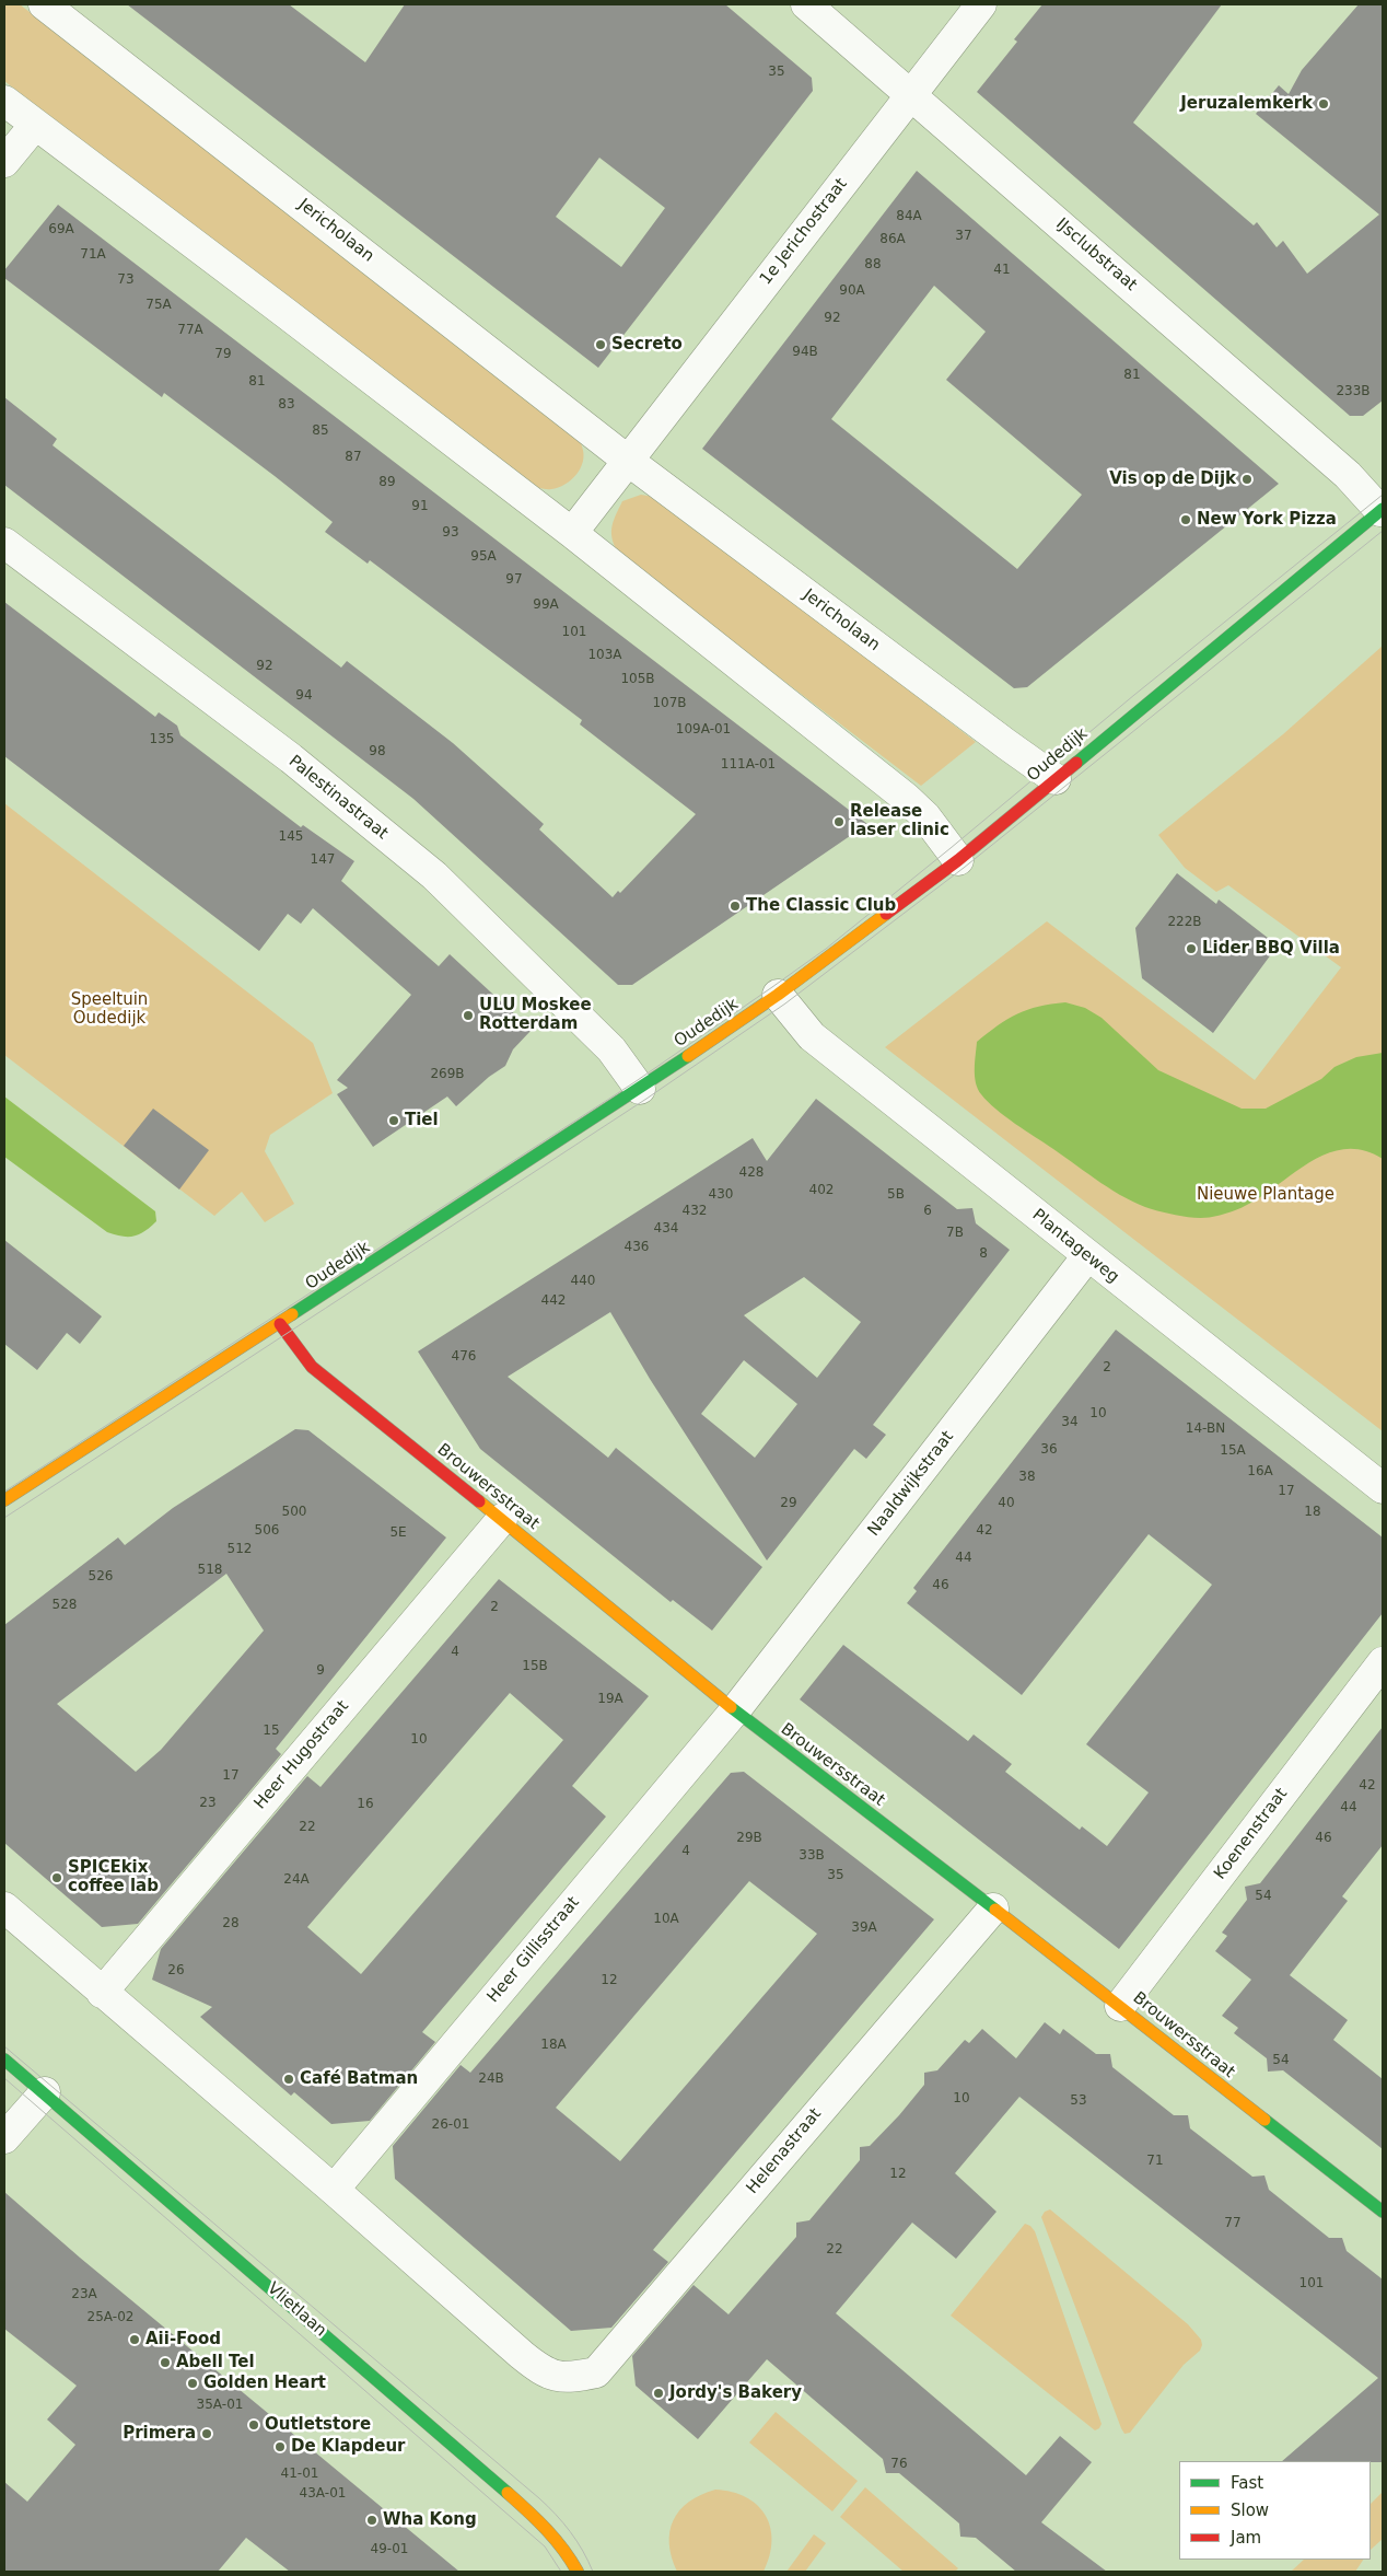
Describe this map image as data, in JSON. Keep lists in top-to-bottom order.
{
  "streets": {
    "street": [
      "Jericholaan",
      "1e Jerichostraat",
      "IJsclubstraat",
      "Oudedijk",
      "Palestinastraat",
      "Plantageweg",
      "Naaldwijkstraat",
      "Brouwersstraat",
      "Heer Hugostraat",
      "Koenenstraat",
      "Heer Gillisstraat",
      "Helenastraat",
      "Vlietlaan"
    ]
  },
  "crossings": [
    ["Jericholaan", "1e Jerichostraat"],
    ["Jericholaan", "Oudedijk"],
    ["1e Jerichostraat", "IJsclubstraat"],
    ["IJsclubstraat", "Oudedijk"],
    ["Oudedijk", "Palestinastraat"],
    ["Oudedijk", "Plantageweg"],
    ["Oudedijk", "Brouwersstraat"],
    ["Plantageweg", "Naaldwijkstraat"],
    ["Naaldwijkstraat", "Brouwersstraat"],
    ["Naaldwijkstraat", "Heer Gillisstraat"],
    ["Brouwersstraat", "Heer Hugostraat"],
    ["Brouwersstraat", "Koenenstraat"],
    ["Brouwersstraat", "Heer Gillisstraat"],
    ["Brouwersstraat", "Helenastraat"],
    ["Heer Gillisstraat", "Helenastraat"]
  ],
  "parks": ["Speeltuin Oudedijk", "Nieuwe Plantage"],
  "places": [
    "Jeruzalemkerk",
    "Secreto",
    "Vis op de Dijk",
    "New York Pizza",
    "Release laser clinic",
    "The Classic Club",
    "Lider BBQ Villa",
    "ULU Moskee Rotterdam",
    "Tiel",
    "SPICEkix coffee lab",
    "Café Batman",
    "Aii-Food",
    "Abell Tel",
    "Golden Heart",
    "Jordy's Bakery",
    "Outletstore",
    "Primera",
    "De Klapdeur",
    "Wha Kong"
  ],
  "house_numbers": [
    "35",
    "84A",
    "69A",
    "37",
    "86A",
    "71A",
    "88",
    "41",
    "73",
    "90A",
    "75A",
    "92",
    "77A",
    "94B",
    "79",
    "81",
    "81",
    "233B",
    "83",
    "85",
    "87",
    "89",
    "91",
    "93",
    "95A",
    "97",
    "99A",
    "101",
    "103A",
    "92",
    "105B",
    "94",
    "107B",
    "109A-01",
    "135",
    "98",
    "111A-01",
    "145",
    "147",
    "222B",
    "269B",
    "428",
    "402",
    "430",
    "5B",
    "432",
    "6",
    "434",
    "7B",
    "436",
    "8",
    "440",
    "442",
    "476",
    "2",
    "10",
    "34",
    "14-BN",
    "36",
    "15A",
    "16A",
    "38",
    "17",
    "29",
    "40",
    "500",
    "18",
    "506",
    "42",
    "5E",
    "512",
    "44",
    "518",
    "526",
    "46",
    "528",
    "2",
    "4",
    "15B",
    "9",
    "19A",
    "15",
    "10",
    "17",
    "42",
    "23",
    "16",
    "44",
    "22",
    "29B",
    "46",
    "4",
    "33B",
    "35",
    "24A",
    "54",
    "10A",
    "28",
    "39A",
    "26",
    "12",
    "18A",
    "54",
    "24B",
    "10",
    "53",
    "26-01",
    "71",
    "12",
    "77",
    "22",
    "101",
    "23A",
    "25A-02",
    "35A-01",
    "76",
    "41-01",
    "43A-01",
    "49-01"
  ],
  "legend": ["Fast", "Slow", "Jam"]
}
